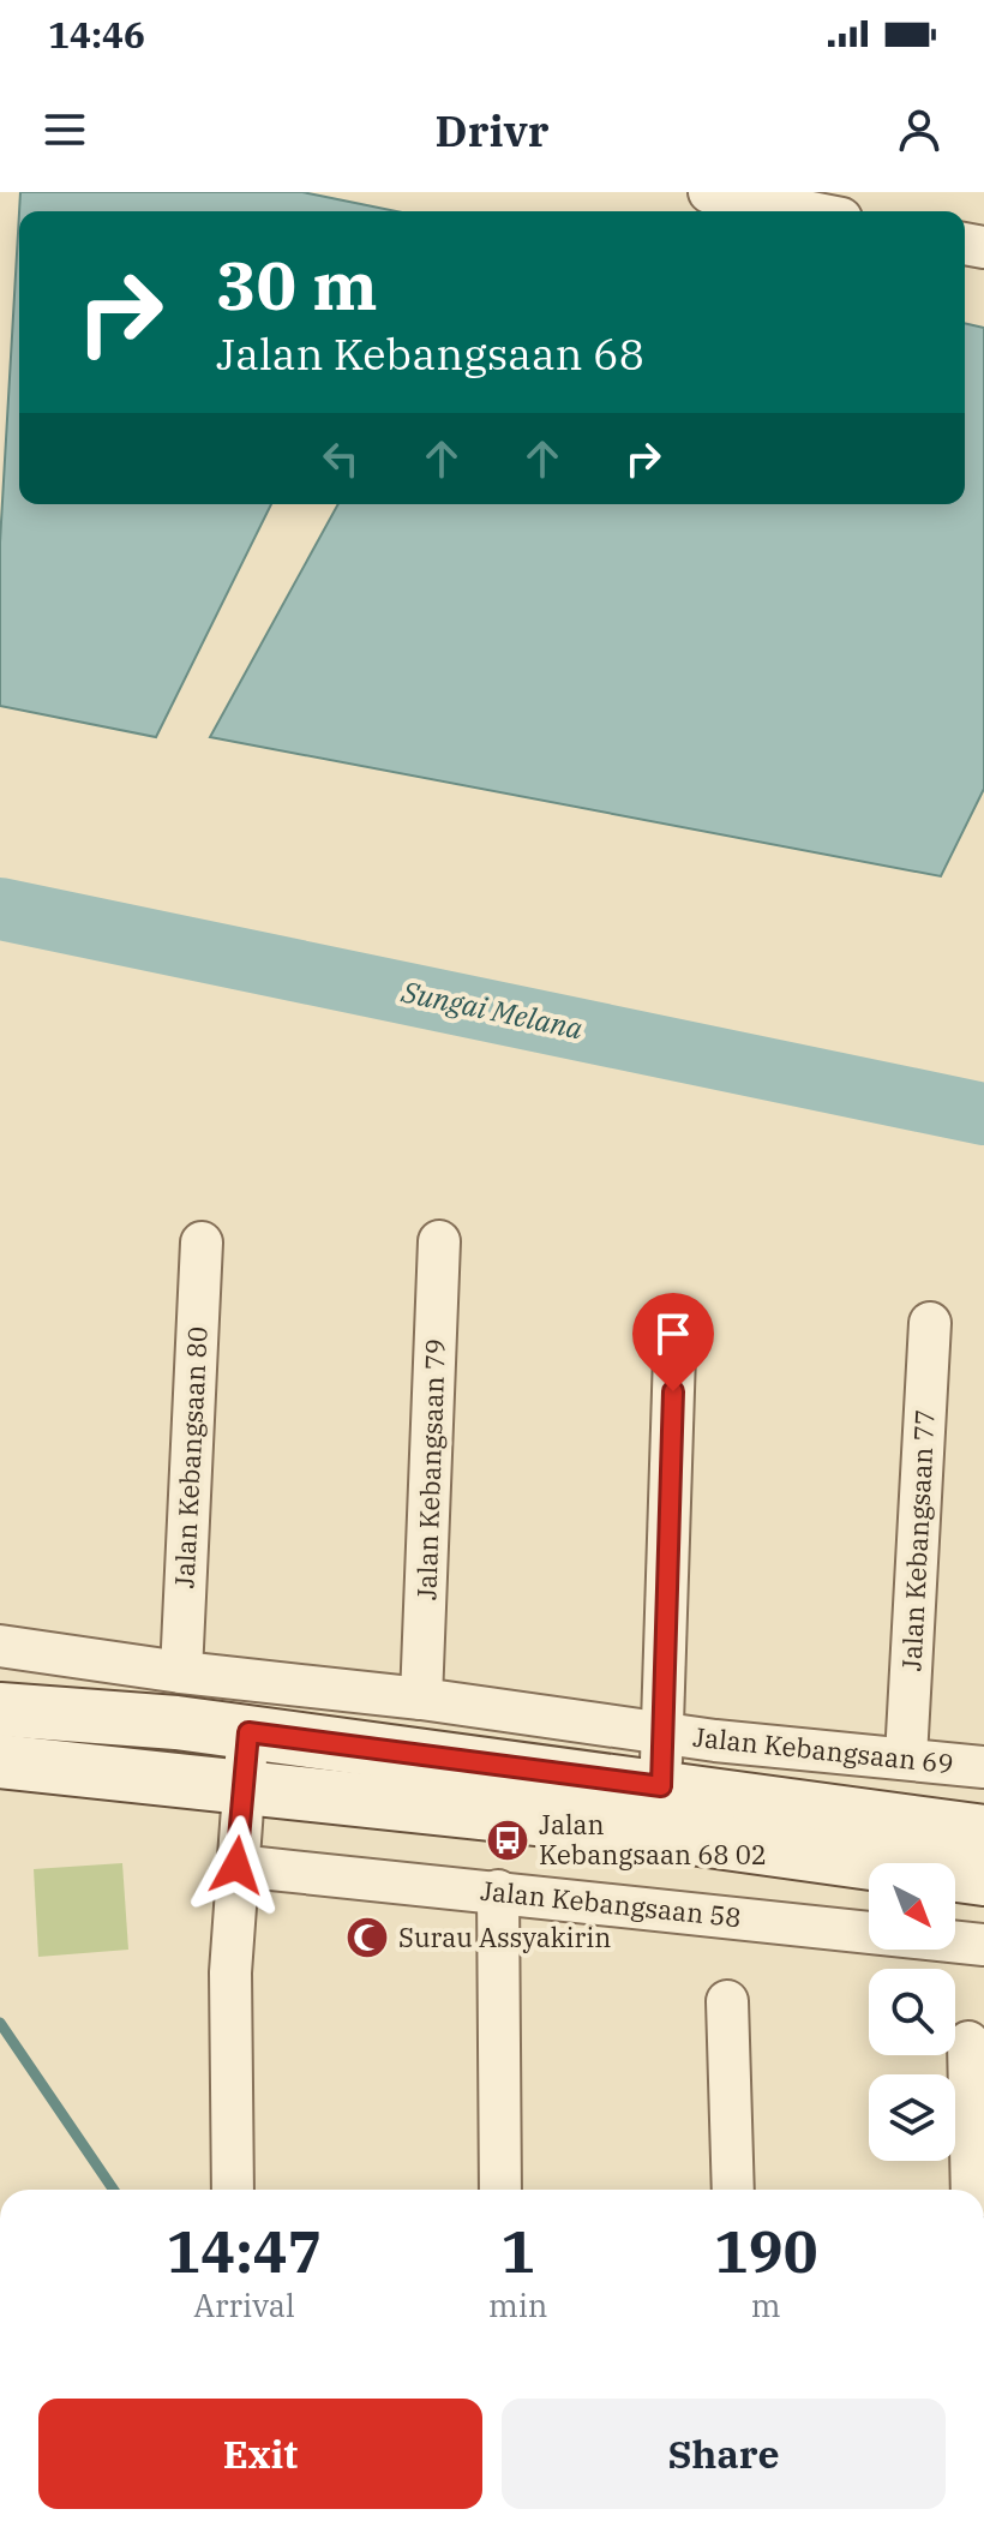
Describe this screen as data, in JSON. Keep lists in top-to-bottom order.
{
  "streets": {
    "street": [
      "Jalan Kebangsaan 80",
      "Jalan Kebangsaan 79",
      "Jalan Kebangsaan 77",
      "Jalan Kebangsaan 69",
      "Jalan Kebangsaan 58"
    ]
  },
  "crossings": [
    ["Jalan Kebangsaan 80", "Jalan Kebangsaan 69"],
    ["Jalan Kebangsaan 79", "Jalan Kebangsaan 69"],
    ["Jalan Kebangsaan 77", "Jalan Kebangsaan 69"]
  ],
  "water": ["Sungai Melana"],
  "places": {
    "bus stop": ["Jalan Kebangsaan 68 02"],
    "mosque": ["Surau Assyakirin"]
  },
  "north": "bottom right",
  "page": {
    "status": "14:46",
    "header": "Drivr",
    "turn": ["30 m", "Jalan Kebangsaan 68"],
    "eta": [
      "14:47",
      "Arrival",
      "1",
      "min",
      "190",
      "m"
    ],
    "buttons": ["Exit", "Share"]
  }
}
